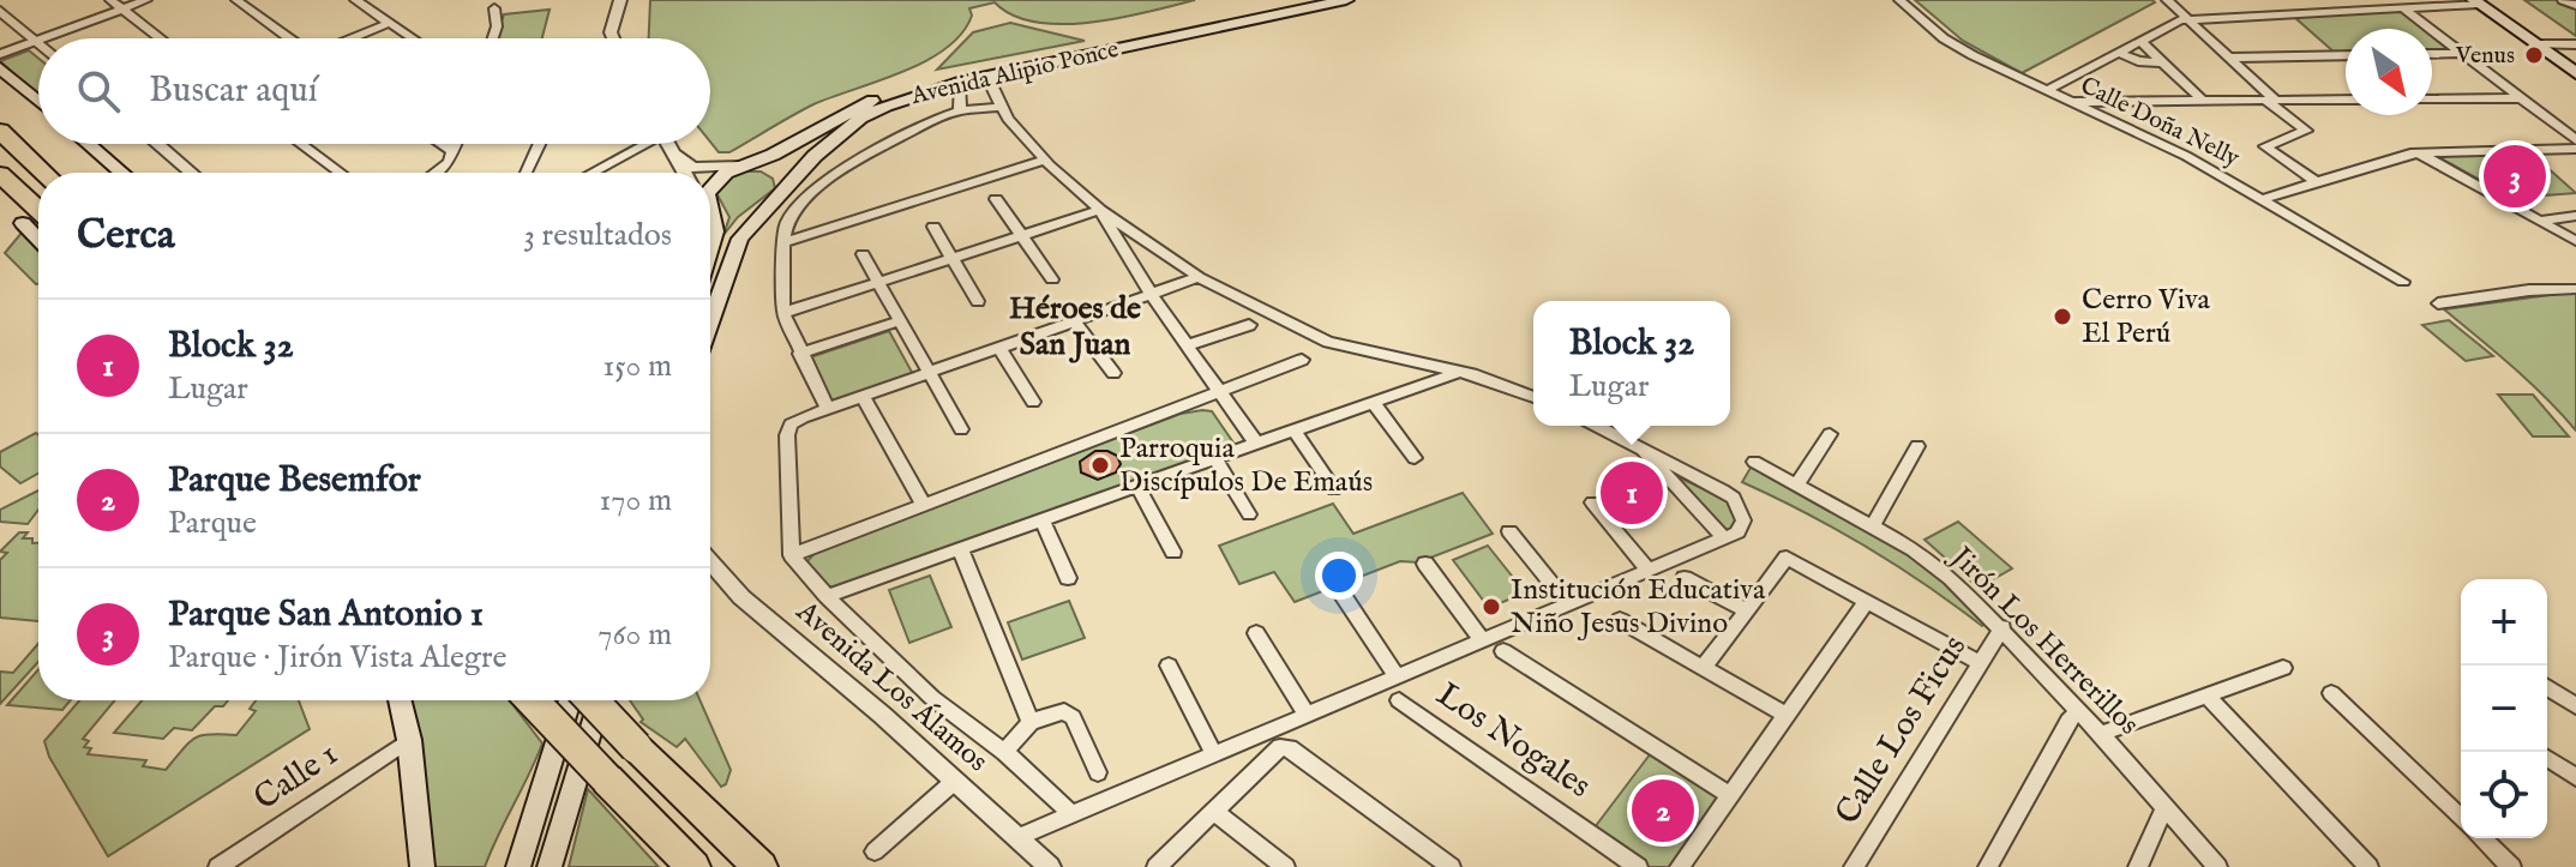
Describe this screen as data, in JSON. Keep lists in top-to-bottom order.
{
  "streets": {
    "main road": ["Avenida Alipio Ponce"],
    "street": [
      "Calle Doña Nelly",
      "Jirón Los Herrerillos",
      "Avenida Los Álamos",
      "Calle Los Ficus",
      "Los Nogales",
      "Calle 1"
    ]
  },
  "crossings": [
    ["Jirón Los Herrerillos", "Calle Los Ficus"]
  ],
  "districts": ["Héroes de San Juan"],
  "places": [
    "Venus",
    "Cerro Viva El Perú",
    "Parroquia Discípulos De Emaús",
    "Institución Educativa Niño Jesus Divino"
  ],
  "north": "bottom right",
  "page": {
    "search": "Buscar aquí",
    "pins": ["3", "1", "2"],
    "heading": ["Cerca", "3 resultados"],
    "list": [
      {
        "mark": "1",
        "name": "Block 32",
        "note": "Lugar",
        "value": "150 m"
      },
      {
        "mark": "2",
        "name": "Parque Besemfor",
        "note": "Parque",
        "value": "170 m"
      },
      {
        "mark": "3",
        "name": "Parque San Antonio 1",
        "note": "Parque · Jirón Vista Alegre",
        "value": "760 m"
      }
    ],
    "popup": ["Block 32", "Lugar"],
    "map_buttons": ["+", "−"]
  }
}
